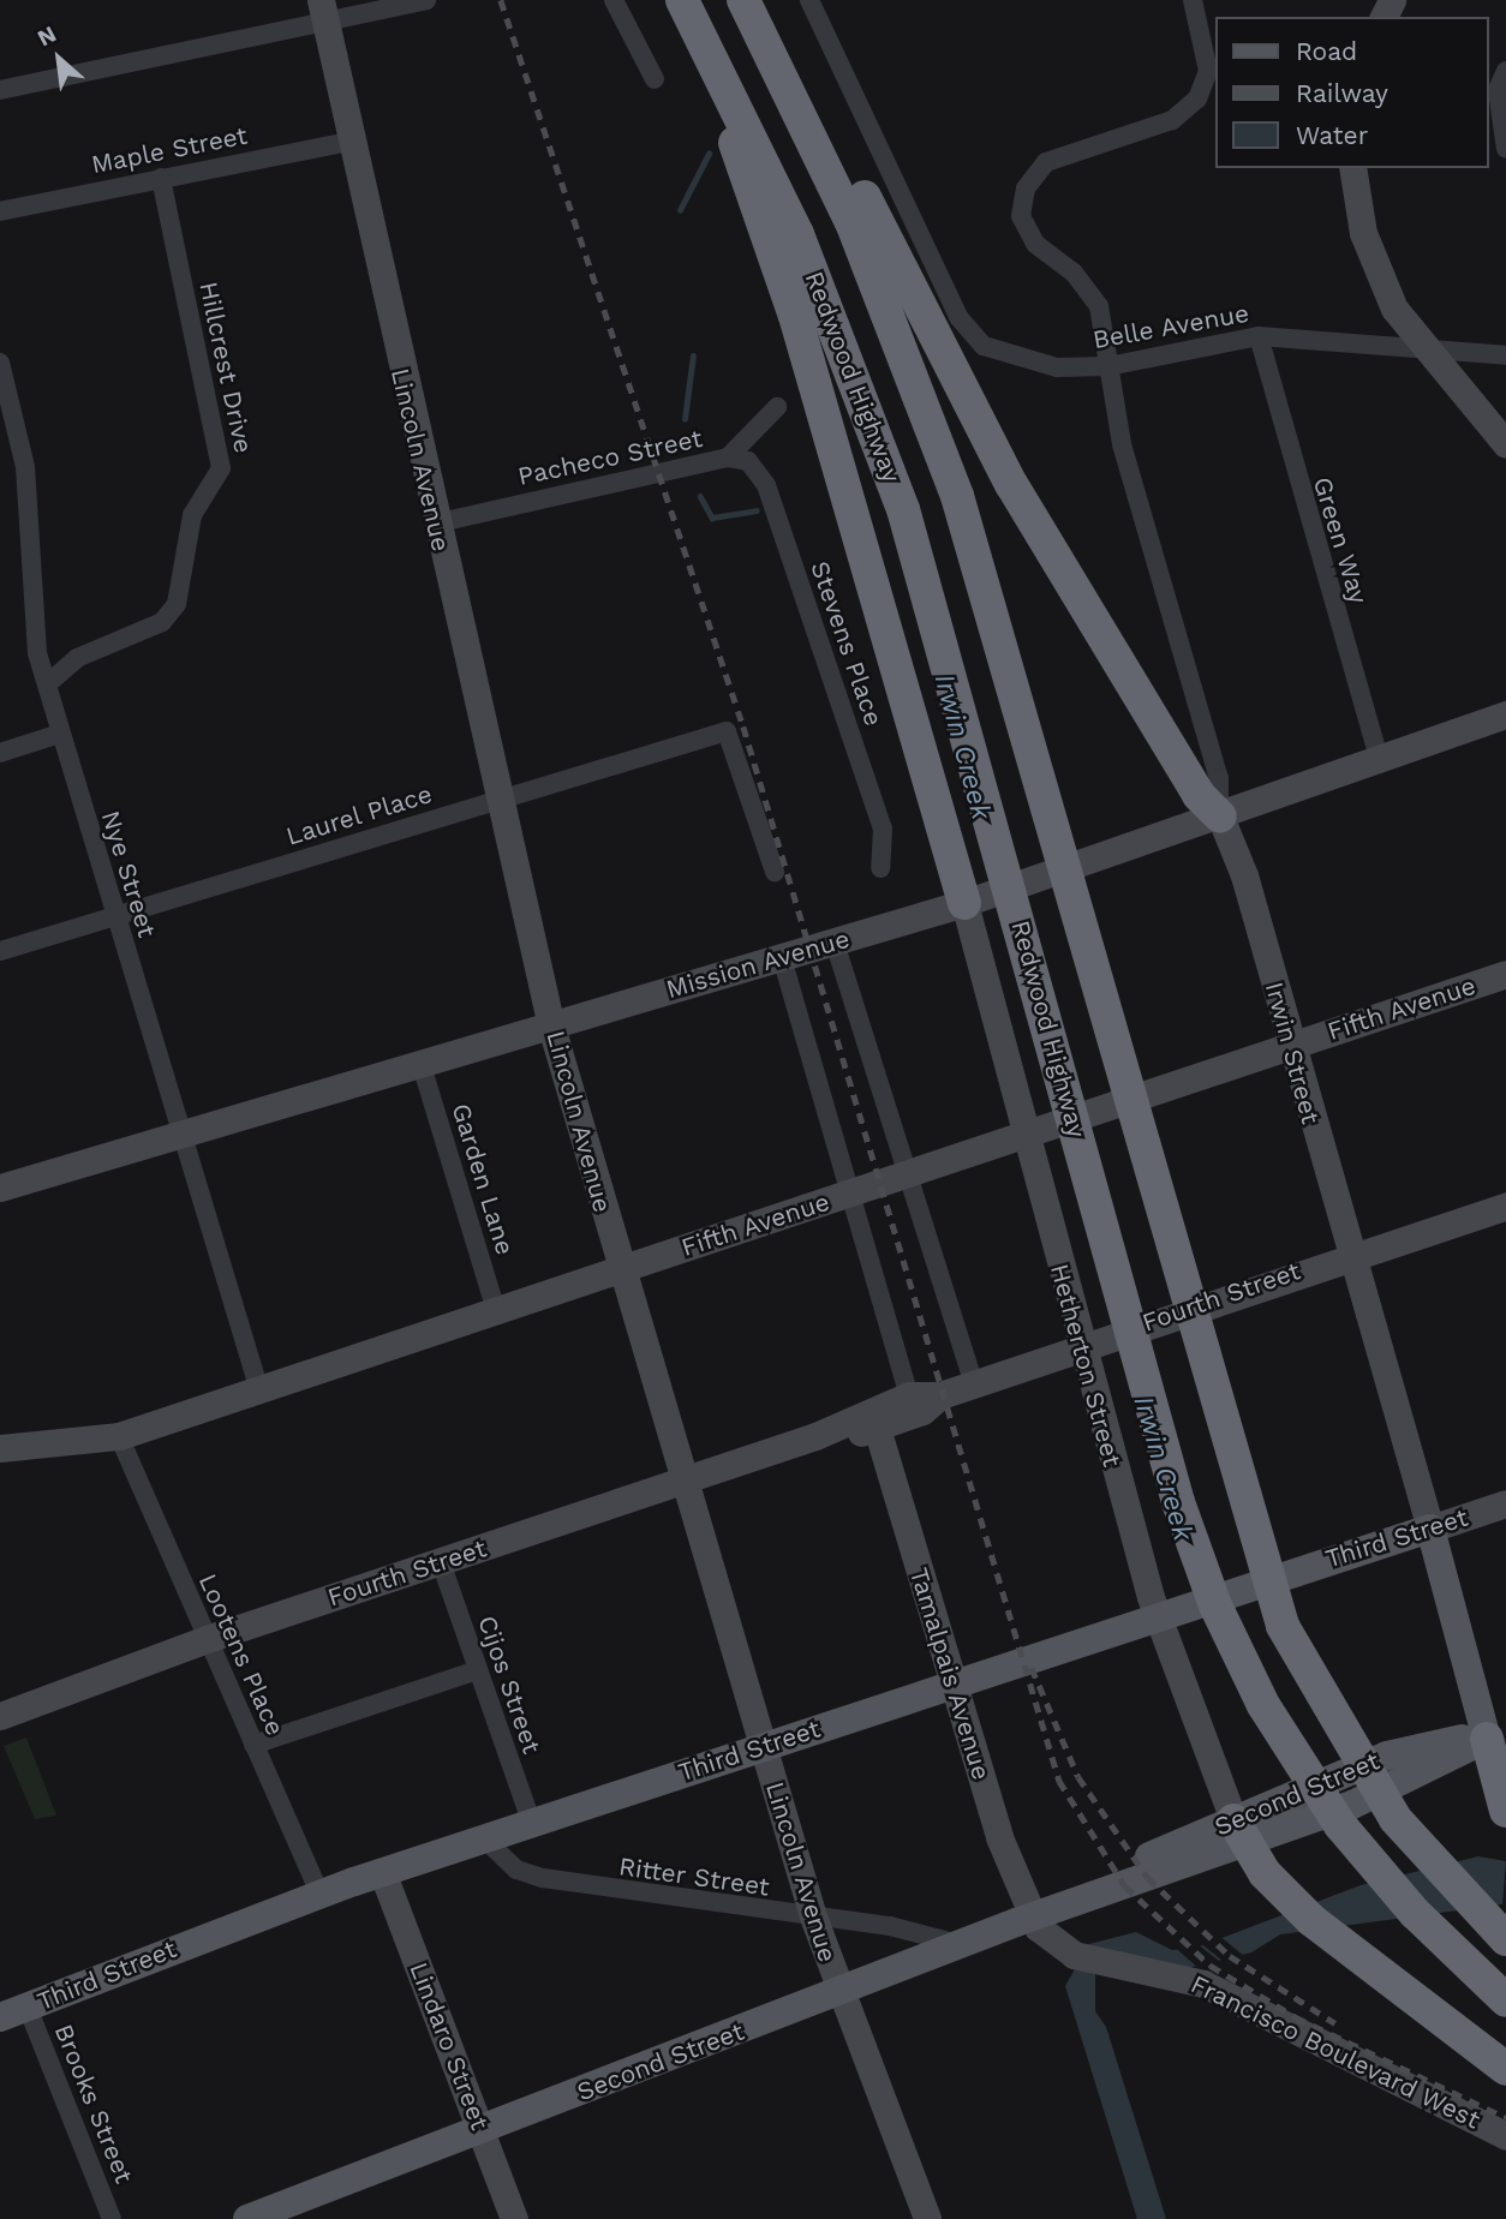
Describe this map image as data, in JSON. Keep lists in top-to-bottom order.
{
  "streets": {
    "highway": ["Redwood Highway"],
    "main road": [
      "Lincoln Avenue",
      "Mission Avenue",
      "Fifth Avenue",
      "Irwin Street",
      "Fourth Street",
      "Hetherton Street",
      "Third Street",
      "Tamalpais Avenue",
      "Second Street",
      "Lindaro Street",
      "Francisco Boulevard West"
    ],
    "street": [
      "Maple Street",
      "Belle Avenue",
      "Hillcrest Drive",
      "Pacheco Street",
      "Green Way",
      "Stevens Place",
      "Laurel Place",
      "Nye Street",
      "Garden Lane",
      "Lootens Place",
      "Cijos Street",
      "Ritter Street",
      "Brooks Street"
    ]
  },
  "crossings": [
    ["Maple Street", "Hillcrest Drive"],
    ["Maple Street", "Lincoln Avenue"],
    ["Belle Avenue", "Green Way"],
    ["Belle Avenue", "Irwin Street"],
    ["Hillcrest Drive", "Nye Street"],
    ["Pacheco Street", "Lincoln Avenue"],
    ["Pacheco Street", "Stevens Place"],
    ["Lincoln Avenue", "Laurel Place"],
    ["Lincoln Avenue", "Mission Avenue"],
    ["Lincoln Avenue", "Fifth Avenue"],
    ["Lincoln Avenue", "Fourth Street"],
    ["Lincoln Avenue", "Third Street"],
    ["Lincoln Avenue", "Second Street"],
    ["Lincoln Avenue", "Ritter Street"],
    ["Green Way", "Mission Avenue"],
    ["Laurel Place", "Nye Street"],
    ["Nye Street", "Mission Avenue"],
    ["Nye Street", "Fifth Avenue"],
    ["Mission Avenue", "Irwin Street"],
    ["Mission Avenue", "Garden Lane"],
    ["Mission Avenue", "Hetherton Street"],
    ["Fifth Avenue", "Irwin Street"],
    ["Fifth Avenue", "Garden Lane"],
    ["Fifth Avenue", "Hetherton Street"],
    ["Fifth Avenue", "Lootens Place"],
    ["Irwin Street", "Fourth Street"],
    ["Irwin Street", "Third Street"],
    ["Irwin Street", "Second Street"],
    ["Fourth Street", "Hetherton Street"],
    ["Fourth Street", "Lootens Place"],
    ["Fourth Street", "Tamalpais Avenue"],
    ["Fourth Street", "Cijos Street"],
    ["Hetherton Street", "Third Street"],
    ["Hetherton Street", "Second Street"],
    ["Third Street", "Lootens Place"],
    ["Third Street", "Tamalpais Avenue"],
    ["Third Street", "Cijos Street"],
    ["Third Street", "Ritter Street"],
    ["Third Street", "Lindaro Street"],
    ["Third Street", "Brooks Street"],
    ["Tamalpais Avenue", "Second Street"],
    ["Tamalpais Avenue", "Francisco Boulevard West"],
    ["Second Street", "Ritter Street"],
    ["Second Street", "Lindaro Street"],
    ["Second Street", "Francisco Boulevard West"]
  ],
  "water": ["Irwin Creek"],
  "legend": ["Road", "Railway", "Water"],
  "north": "top left"
}
